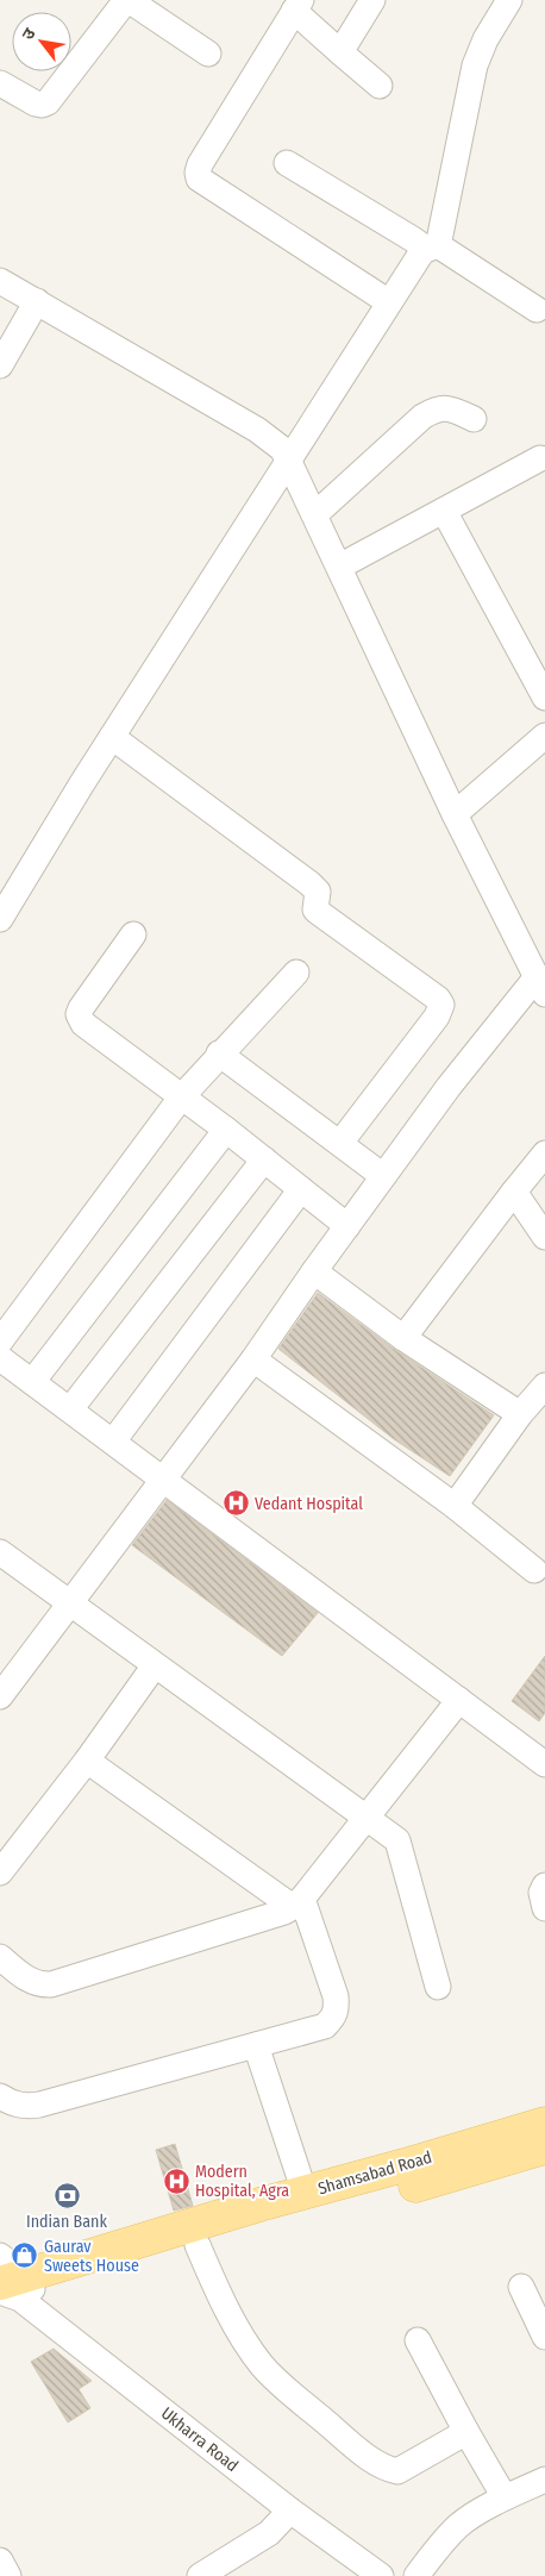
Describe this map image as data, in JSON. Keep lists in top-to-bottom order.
{
  "streets": {
    "main road": ["Shamsabad Road"],
    "street": ["Ukharra Road"]
  },
  "crossings": [
    ["Shamsabad Road", "Ukharra Road"]
  ],
  "places": {
    "hospital": ["Vedant Hospital", "Modern Hospital, Agra"],
    "bank": ["Indian Bank"],
    "shop": ["Gaurav Sweets House"]
  },
  "north": "top left"
}
